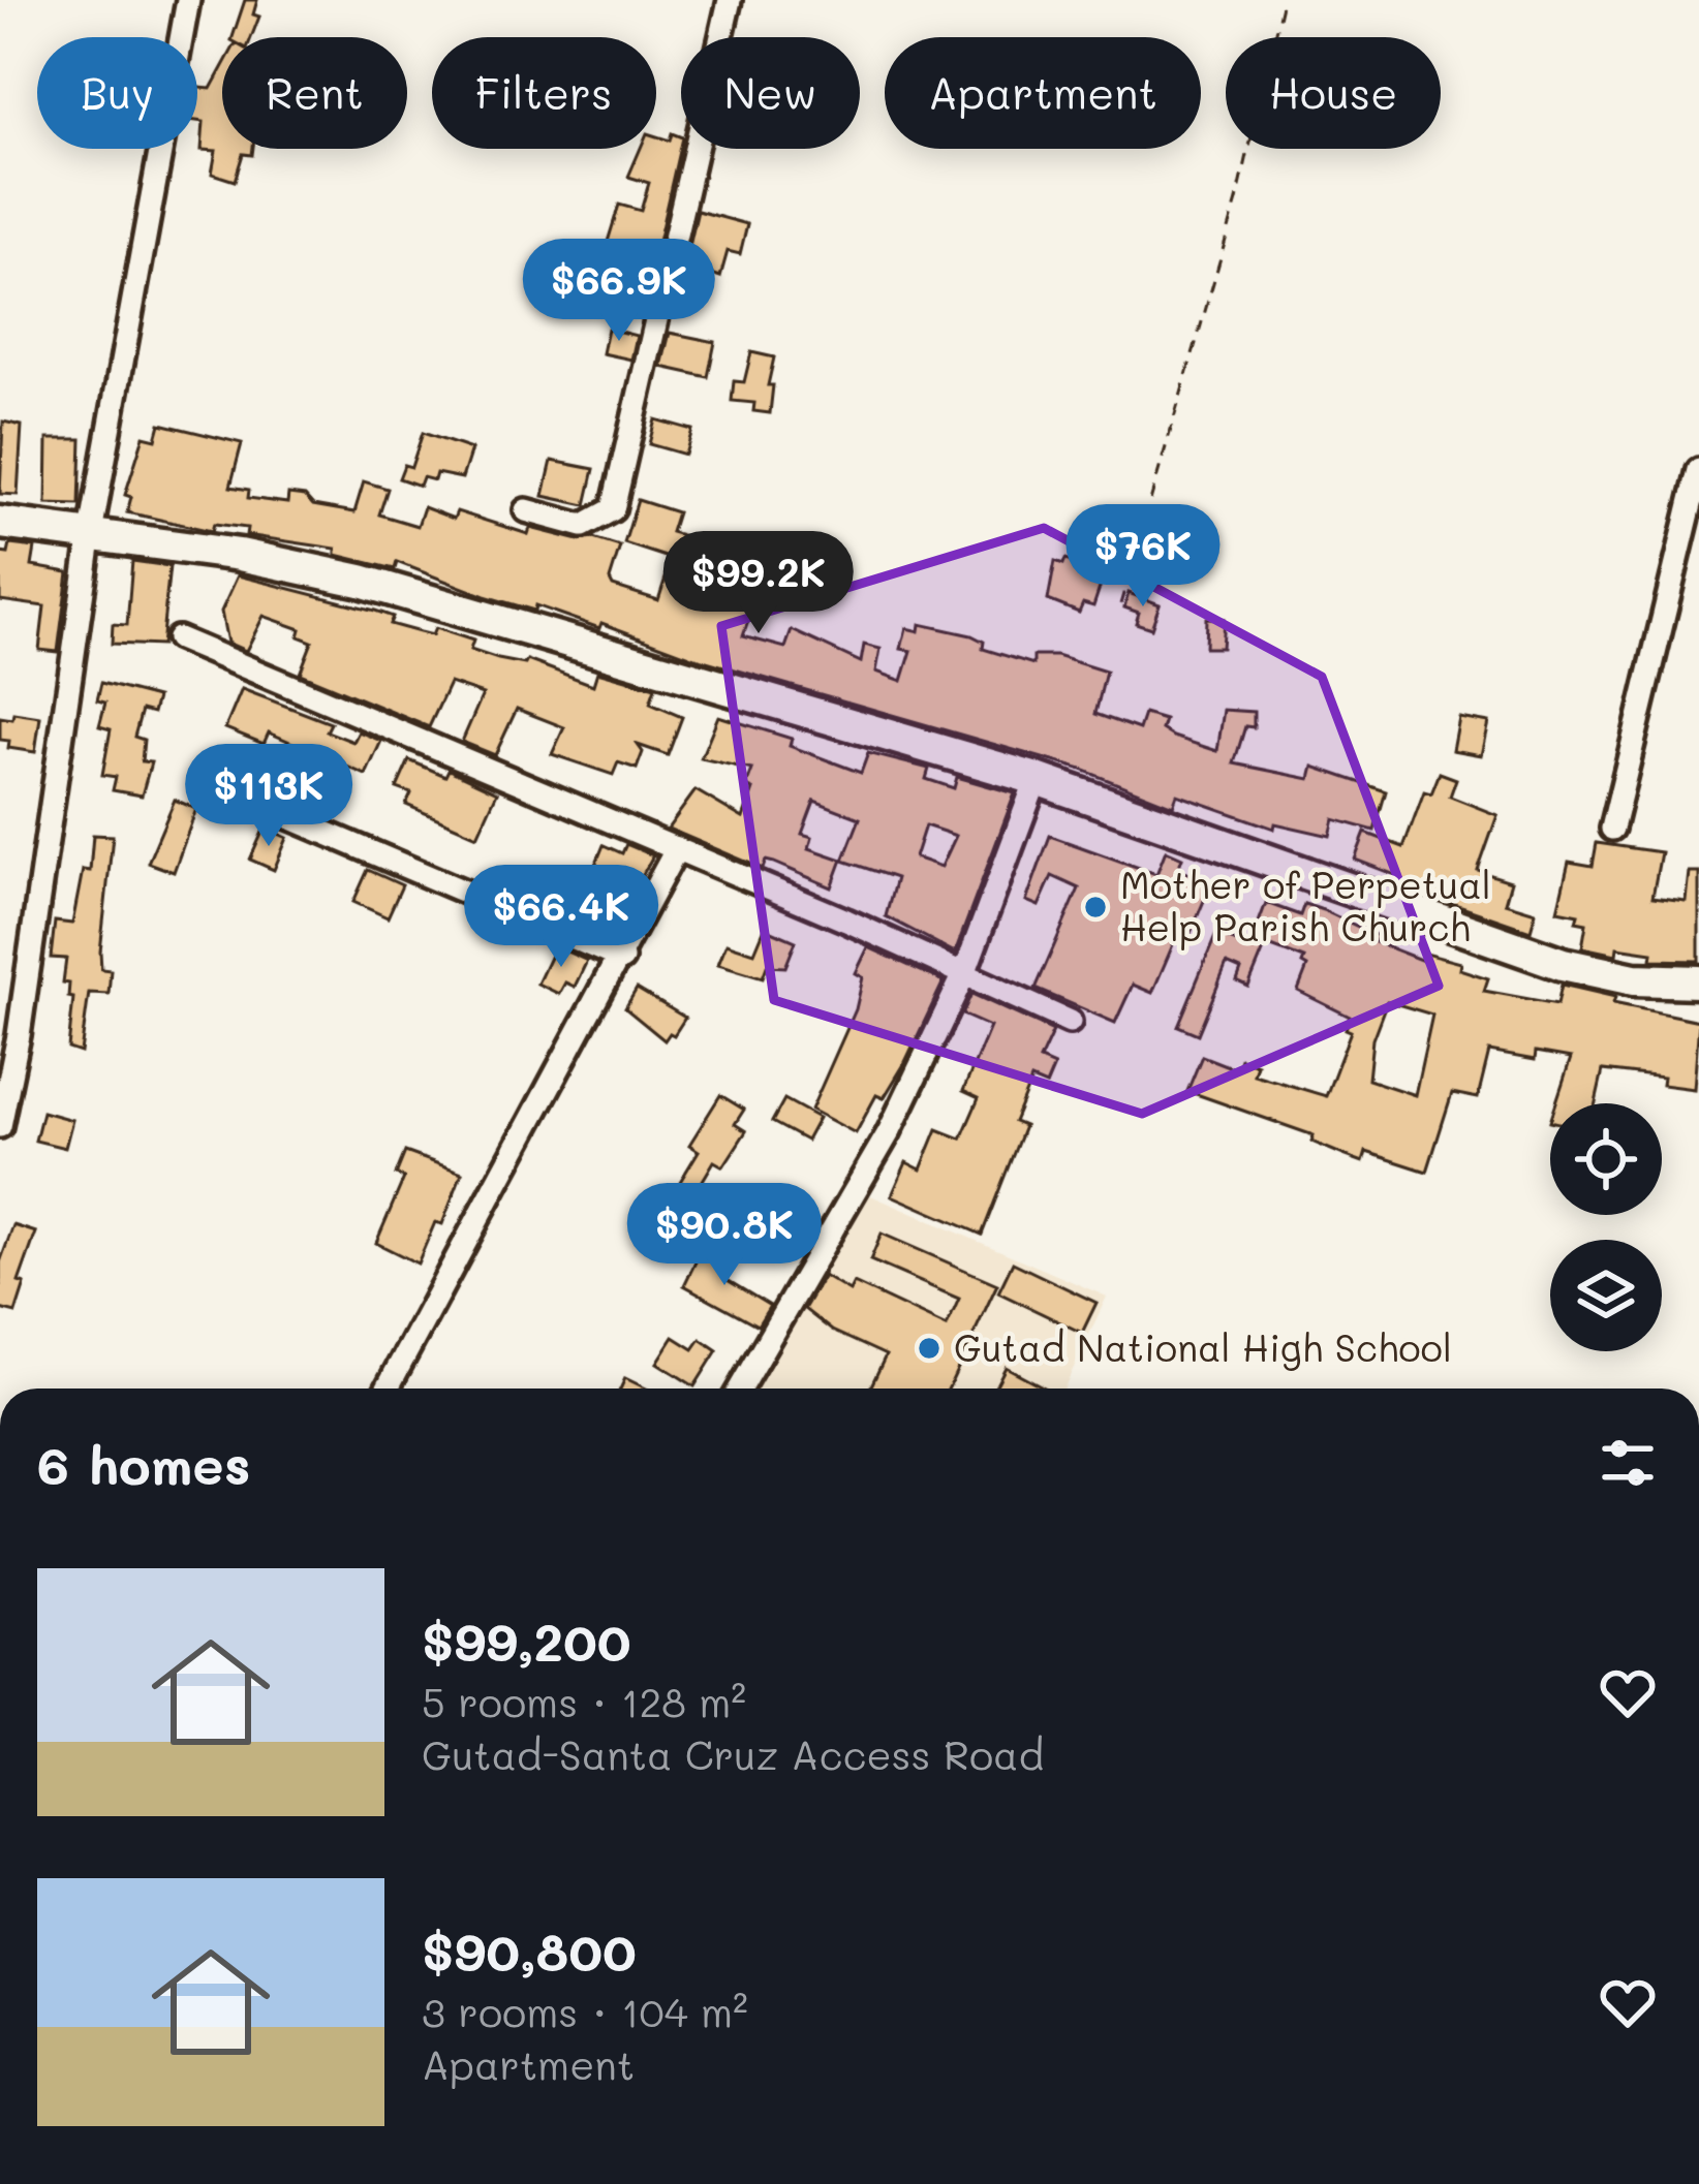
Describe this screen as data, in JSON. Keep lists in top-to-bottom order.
{
  "places": ["Mother of Perpetual Help Parish Church", "Gutad National High School"],
  "page": {
    "chip": [
      "Buy",
      "Rent",
      "Filters",
      "New",
      "Apartment",
      "House"
    ],
    "price": [
      "$66.9K",
      "$76K",
      "$99.2K",
      "$113K",
      "$66.4K",
      "$90.8K"
    ],
    "heading": "6 homes",
    "list": [
      {
        "name": "$99,200",
        "note": "5 rooms · 128 m² · Gutad-Santa Cruz Access Road"
      },
      {
        "name": "$90,800",
        "note": "3 rooms · 104 m² · Apartment"
      }
    ]
  }
}
